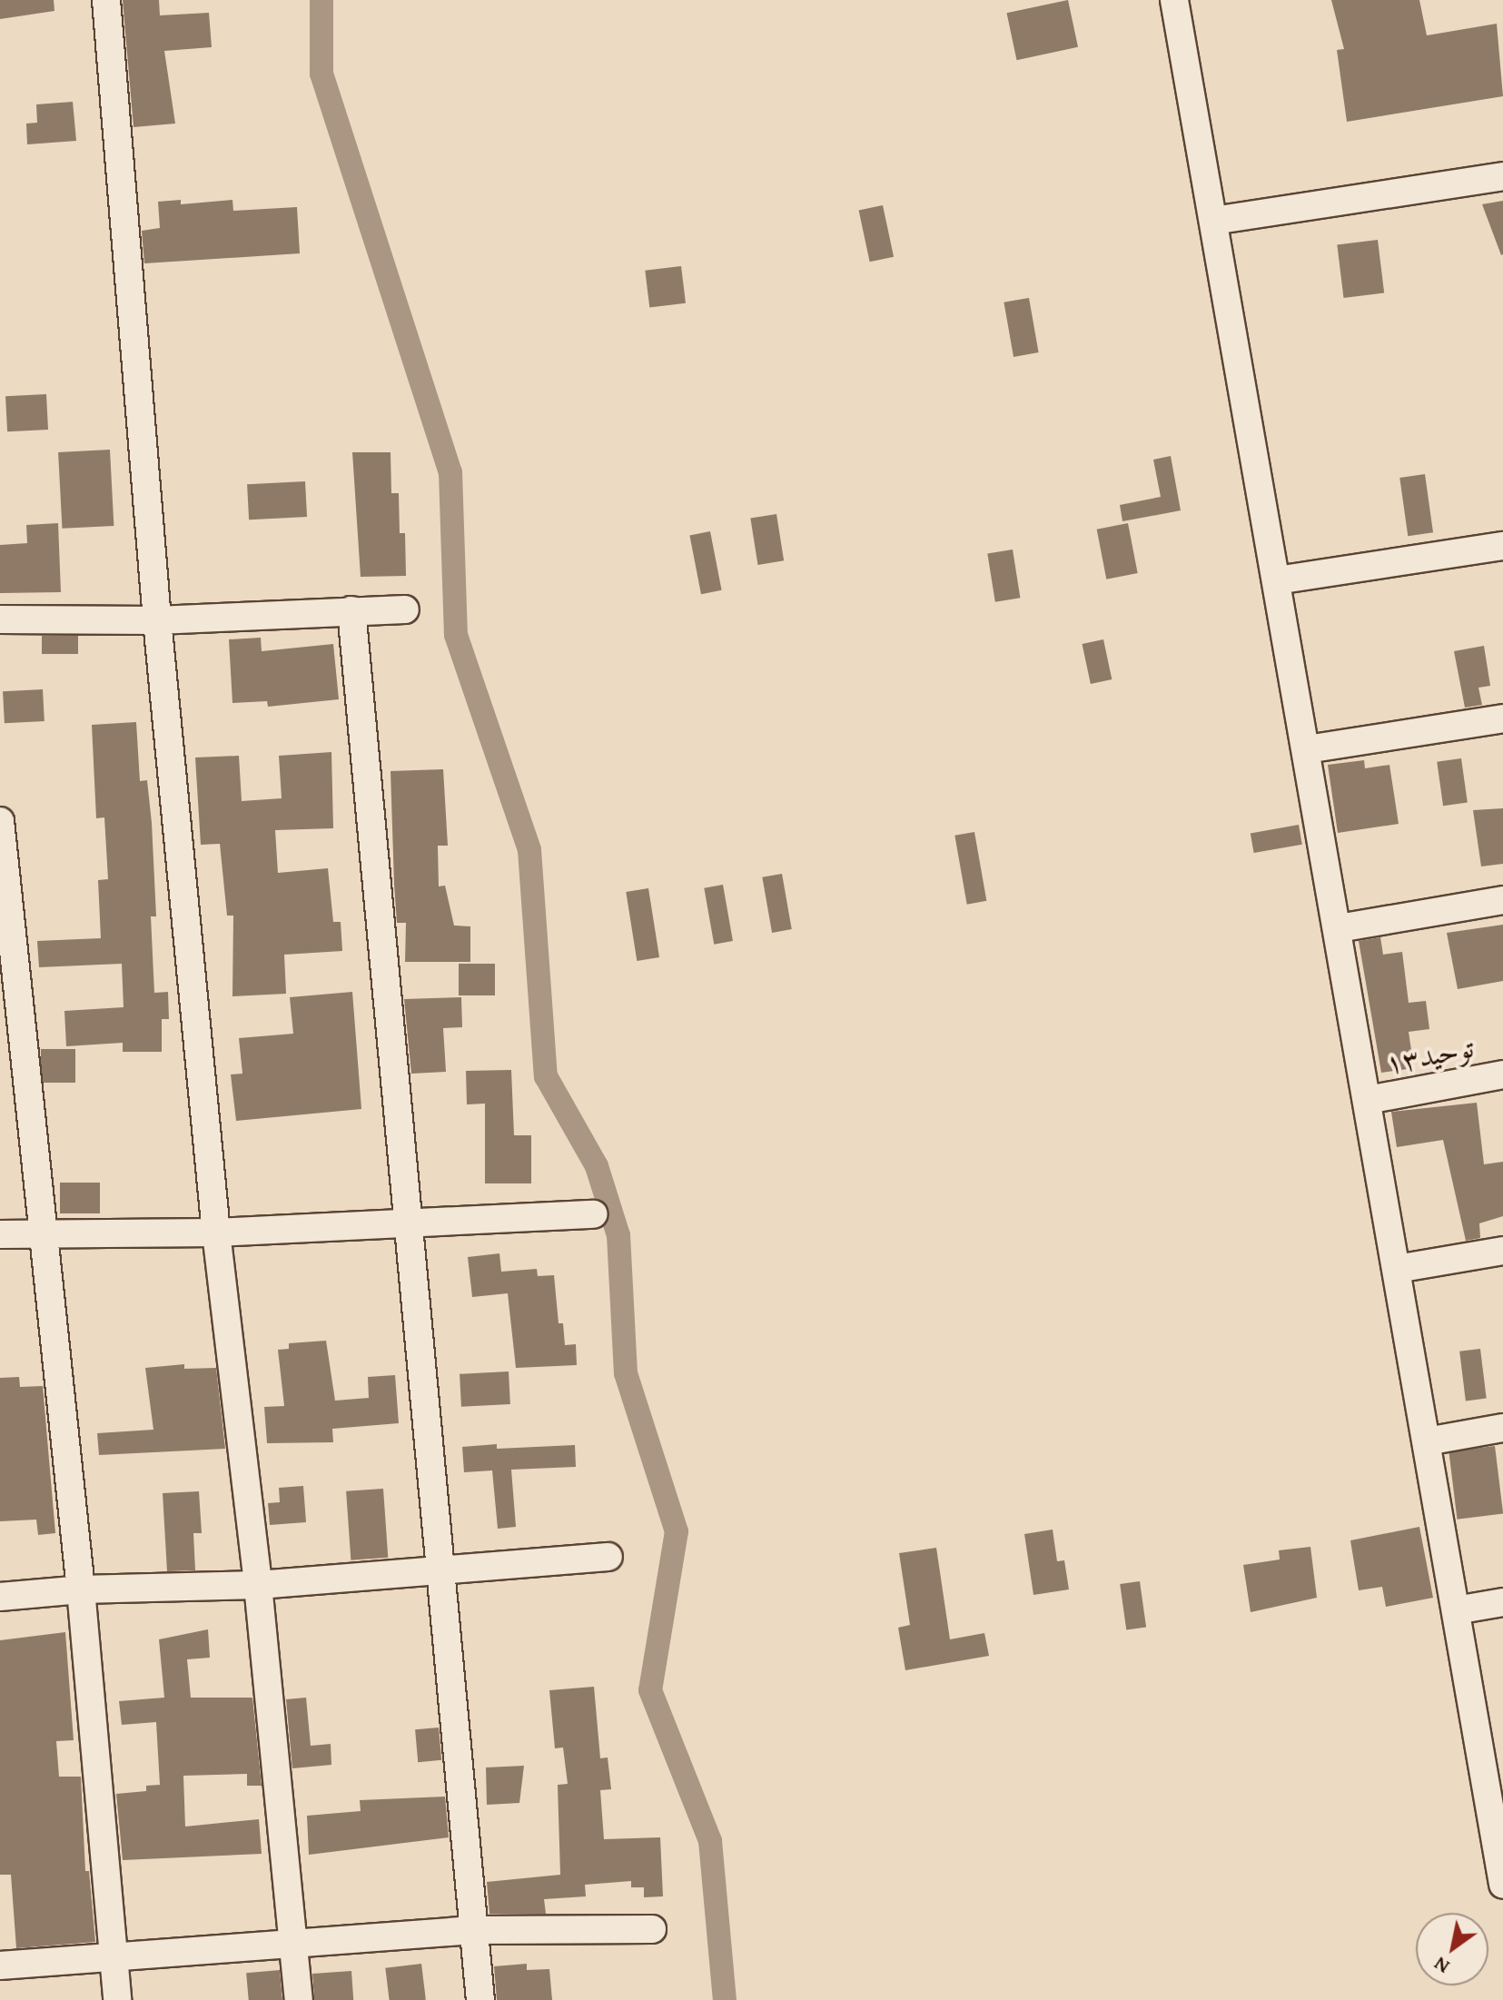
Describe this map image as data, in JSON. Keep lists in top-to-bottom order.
{
  "streets": {
    "street": ["توحید۱۳"]
  },
  "north": "bottom left"
}
